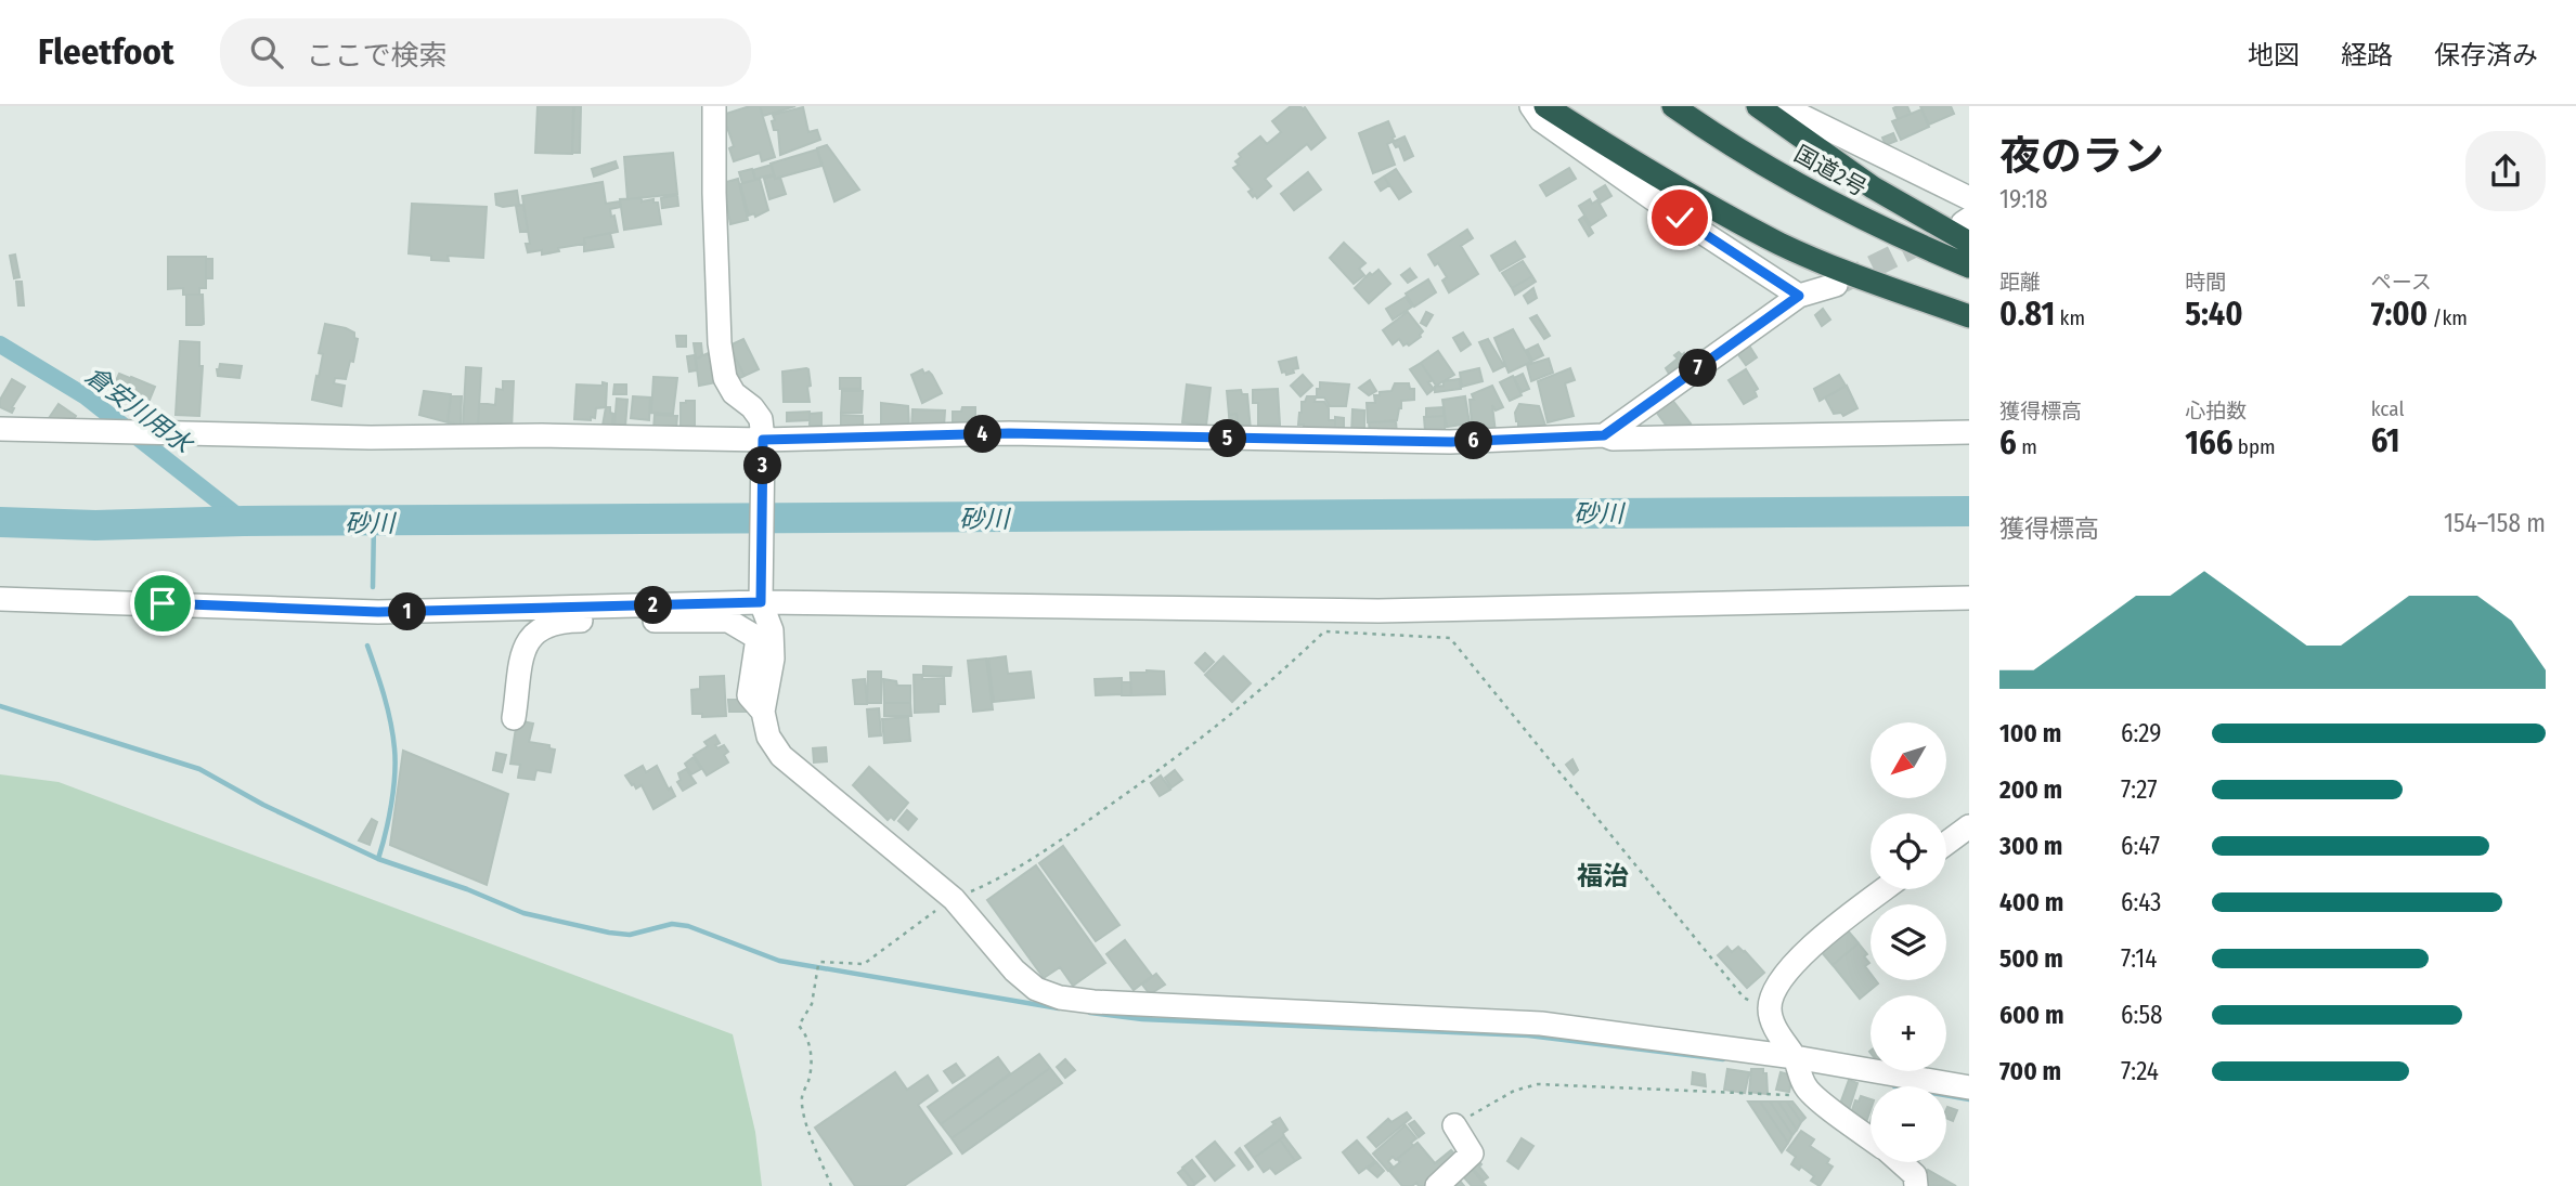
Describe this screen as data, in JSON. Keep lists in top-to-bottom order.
{
  "streets": {
    "highway": ["国道2号"]
  },
  "districts": ["福治"],
  "water": ["倉安川用水", "砂川"],
  "north": "bottom left",
  "page": {
    "header": "Fleetfoot",
    "search": "ここで検索",
    "nav": ["地図", "経路", "保存済み"],
    "heading": ["夜のラン", "19:18"],
    "stats": [
      ["距離", "0.81 km"],
      ["時間", "5:40"],
      ["ペース", "7:00 /km"],
      ["獲得標高", "6 m"],
      ["心拍数", "166 bpm"],
      ["kcal", "61"]
    ],
    "pins": [
      "7",
      "4",
      "5",
      "6",
      "3",
      "2",
      "1"
    ],
    "chart": ["獲得標高", "154–158 m"],
    "list": [
      {
        "name": "100 m",
        "note": "6:29"
      },
      {
        "name": "200 m",
        "note": "7:27"
      },
      {
        "name": "300 m",
        "note": "6:47"
      },
      {
        "name": "400 m",
        "note": "6:43"
      },
      {
        "name": "500 m",
        "note": "7:14"
      },
      {
        "name": "600 m",
        "note": "6:58"
      },
      {
        "name": "700 m",
        "note": "7:24"
      }
    ],
    "map_buttons": ["+", "−"]
  }
}
